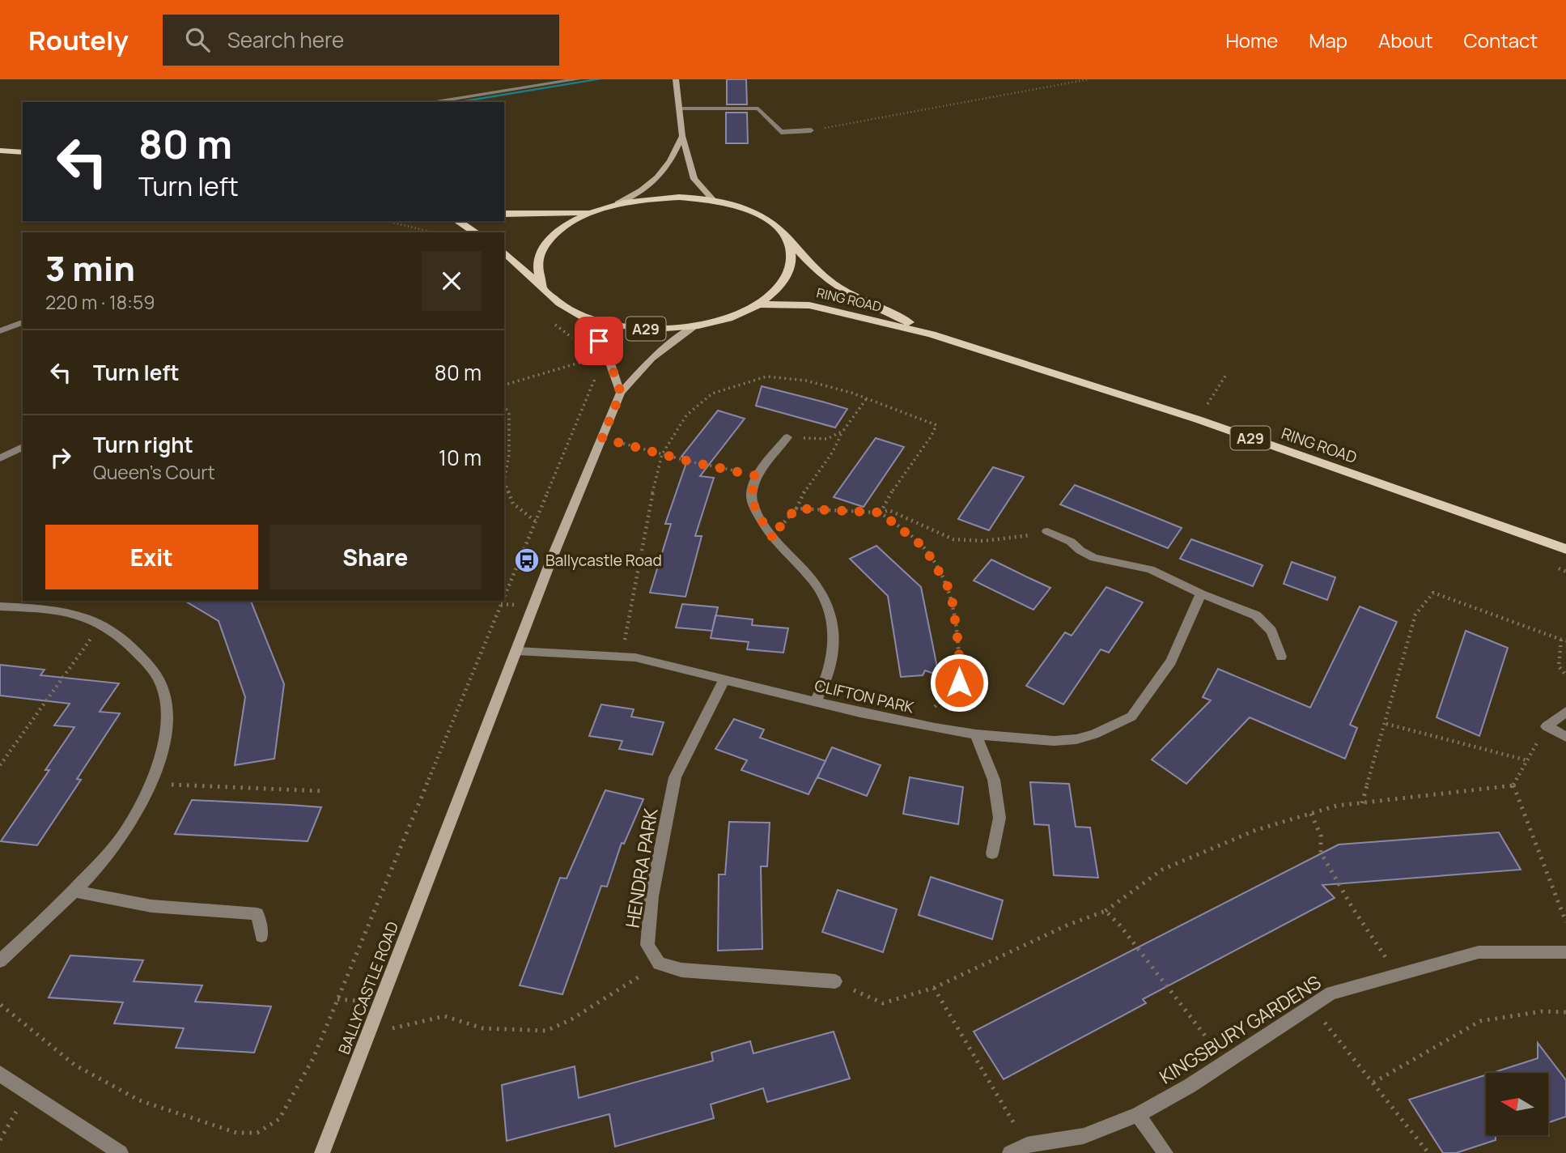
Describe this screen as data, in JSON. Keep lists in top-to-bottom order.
{
  "streets": {
    "main road": ["RING ROAD", "A29", "BALLYCASTLE ROAD"],
    "street": ["CLIFTON PARK", "HENDRA PARK", "KINGSBURY GARDENS"]
  },
  "crossings": [
    ["RING ROAD", "A29"],
    ["A29", "BALLYCASTLE ROAD"],
    ["CLIFTON PARK", "HENDRA PARK"],
    ["CLIFTON PARK", "BALLYCASTLE ROAD"]
  ],
  "places": {
    "bus stop": ["Ballycastle Road"]
  },
  "north": "left",
  "page": {
    "header": "Routely",
    "search": "Search here",
    "nav": [
      "Home",
      "Map",
      "About",
      "Contact"
    ],
    "turn": ["80 m", "Turn left"],
    "heading": ["3 min", "220 m · 18:59"],
    "list": [
      {
        "name": "Turn left",
        "value": "80 m"
      },
      {
        "name": "Turn right",
        "note": "Queen's Court",
        "value": "10 m"
      }
    ],
    "buttons": ["Exit", "Share"]
  }
}
